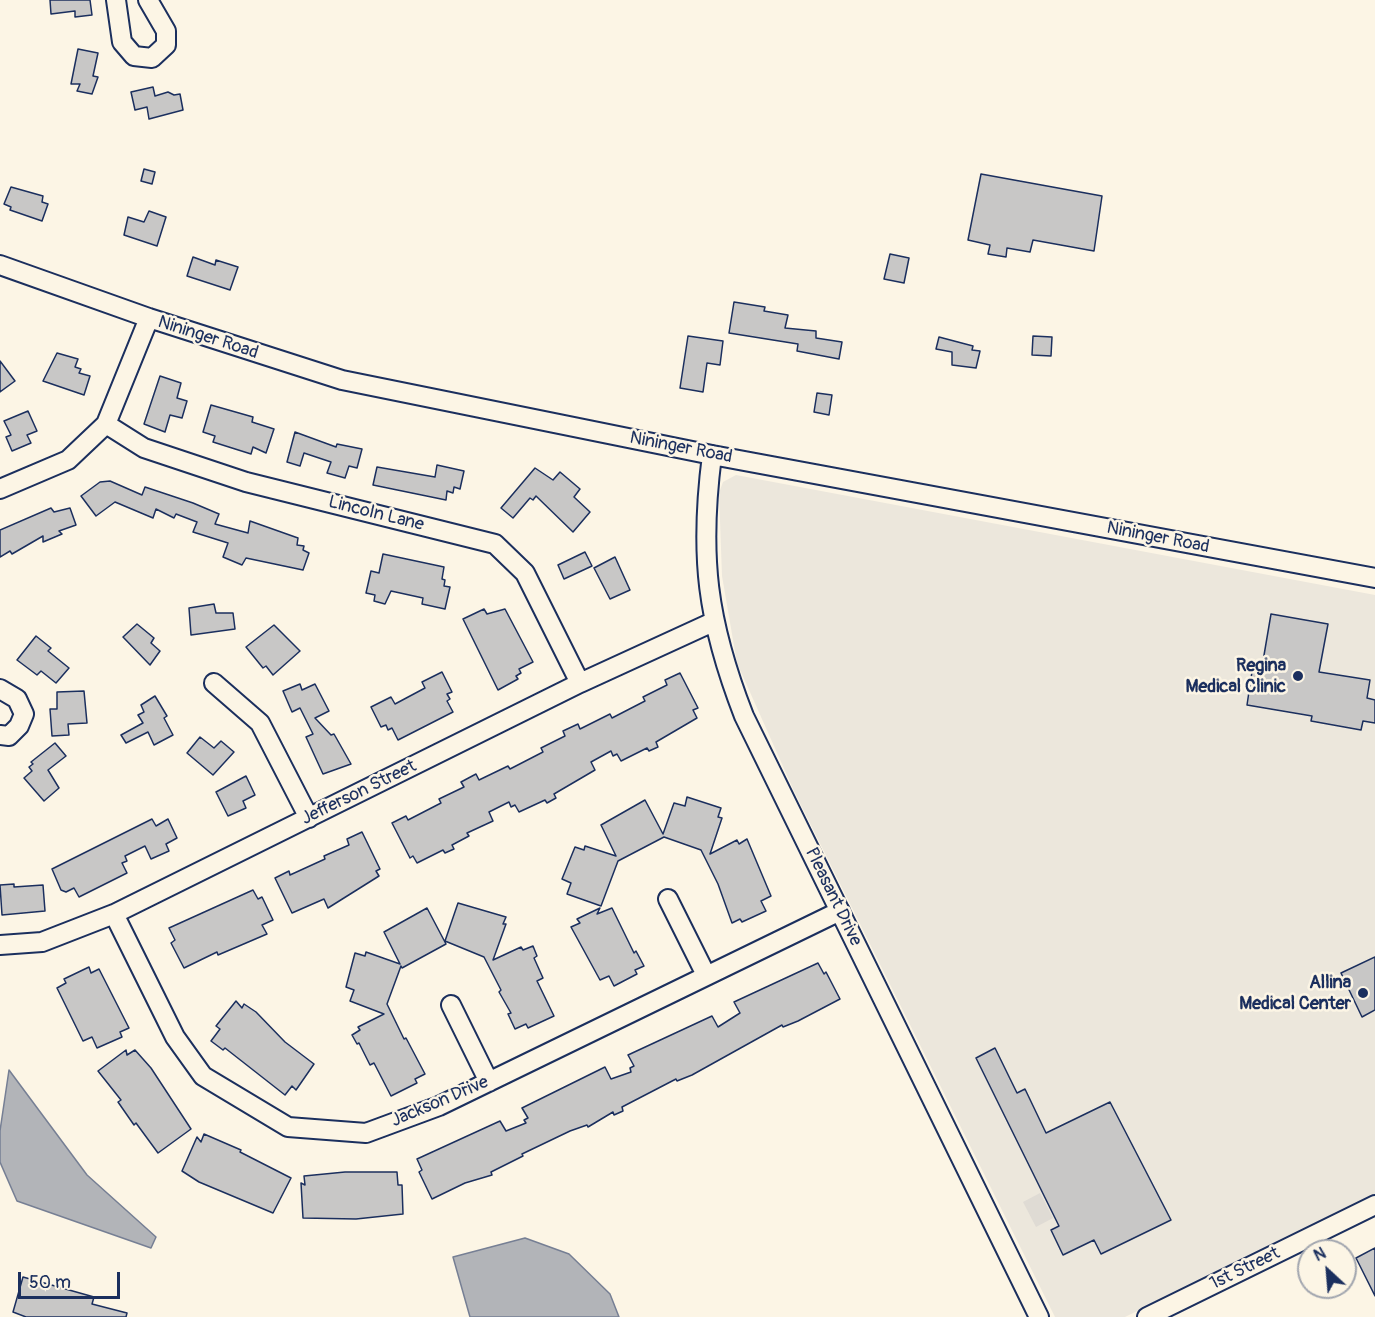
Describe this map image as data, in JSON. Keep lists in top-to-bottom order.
{
  "streets": {
    "street": [
      "Nininger Road",
      "Lincoln Lane",
      "Jefferson Street",
      "Pleasant Drive",
      "Jackson Drive",
      "1st Street"
    ]
  },
  "crossings": [
    ["Nininger Road", "Pleasant Drive"],
    ["Lincoln Lane", "Jefferson Street"],
    ["Jefferson Street", "Pleasant Drive"],
    ["Jefferson Street", "Jackson Drive"],
    ["Pleasant Drive", "Jackson Drive"]
  ],
  "places": ["Regina Medical Clinic", "Allina Medical Center"],
  "scale_bar": "50 m",
  "north": "top left"
}
